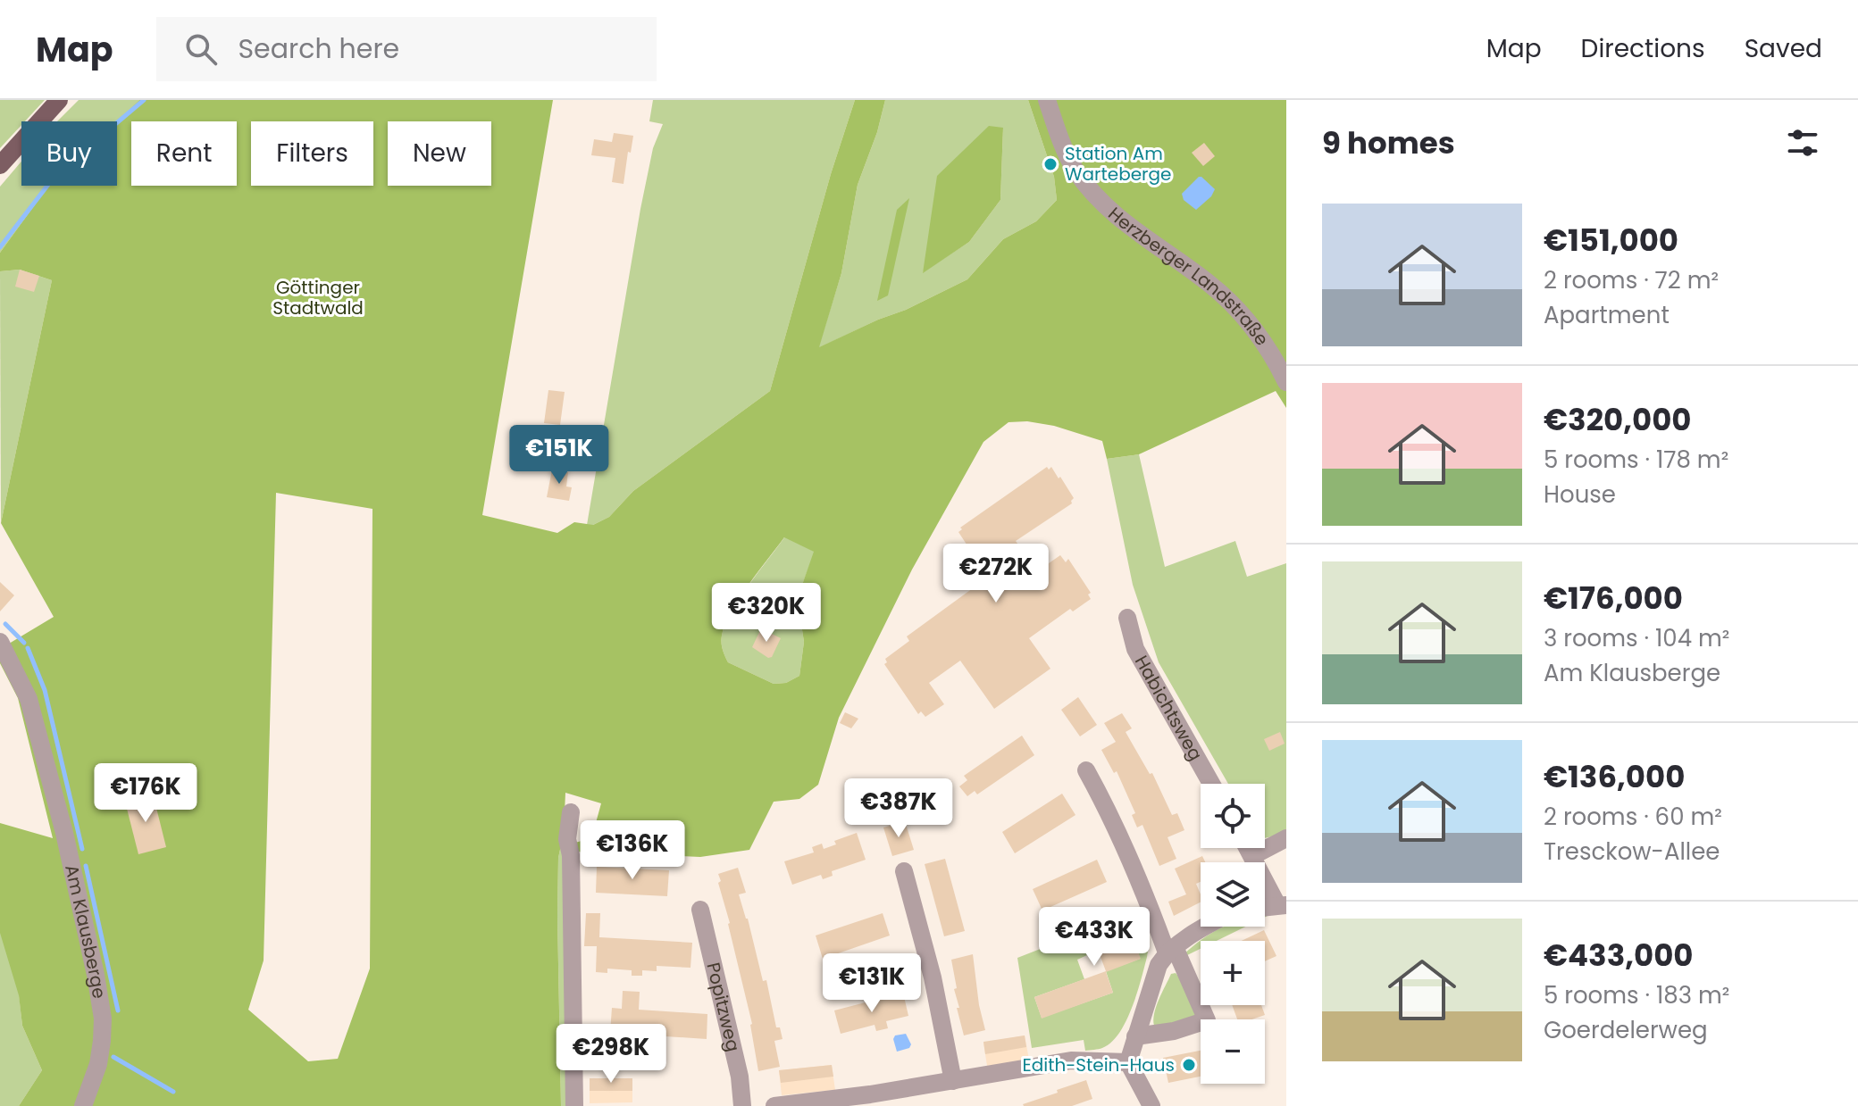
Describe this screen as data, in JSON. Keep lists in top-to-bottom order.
{
  "streets": {
    "street": [
      "Herzberger Landstraße",
      "Habichtsweg",
      "Am Klausberge",
      "Popitzweg"
    ]
  },
  "parks": ["Göttinger Stadtwald"],
  "places": ["Station Am Warteberge", "Edith-Stein-Haus"],
  "page": {
    "header": "Map",
    "search": "Search here",
    "nav": ["Map", "Directions", "Saved"],
    "heading": "9 homes",
    "chip": [
      "Buy",
      "Rent",
      "Filters",
      "New"
    ],
    "list": [
      {
        "name": "€151,000",
        "note": "2 rooms · 72 m² · Apartment"
      },
      {
        "name": "€320,000",
        "note": "5 rooms · 178 m² · House"
      },
      {
        "name": "€176,000",
        "note": "3 rooms · 104 m² · Am Klausberge"
      },
      {
        "name": "€136,000",
        "note": "2 rooms · 60 m² · Tresckow-Allee"
      },
      {
        "name": "€433,000",
        "note": "5 rooms · 183 m² · Goerdelerweg"
      }
    ],
    "price": [
      "€151K",
      "€272K",
      "€320K",
      "€176K",
      "€387K",
      "€136K",
      "€433K",
      "€131K",
      "€298K"
    ],
    "map_buttons": ["+", "−"]
  }
}
